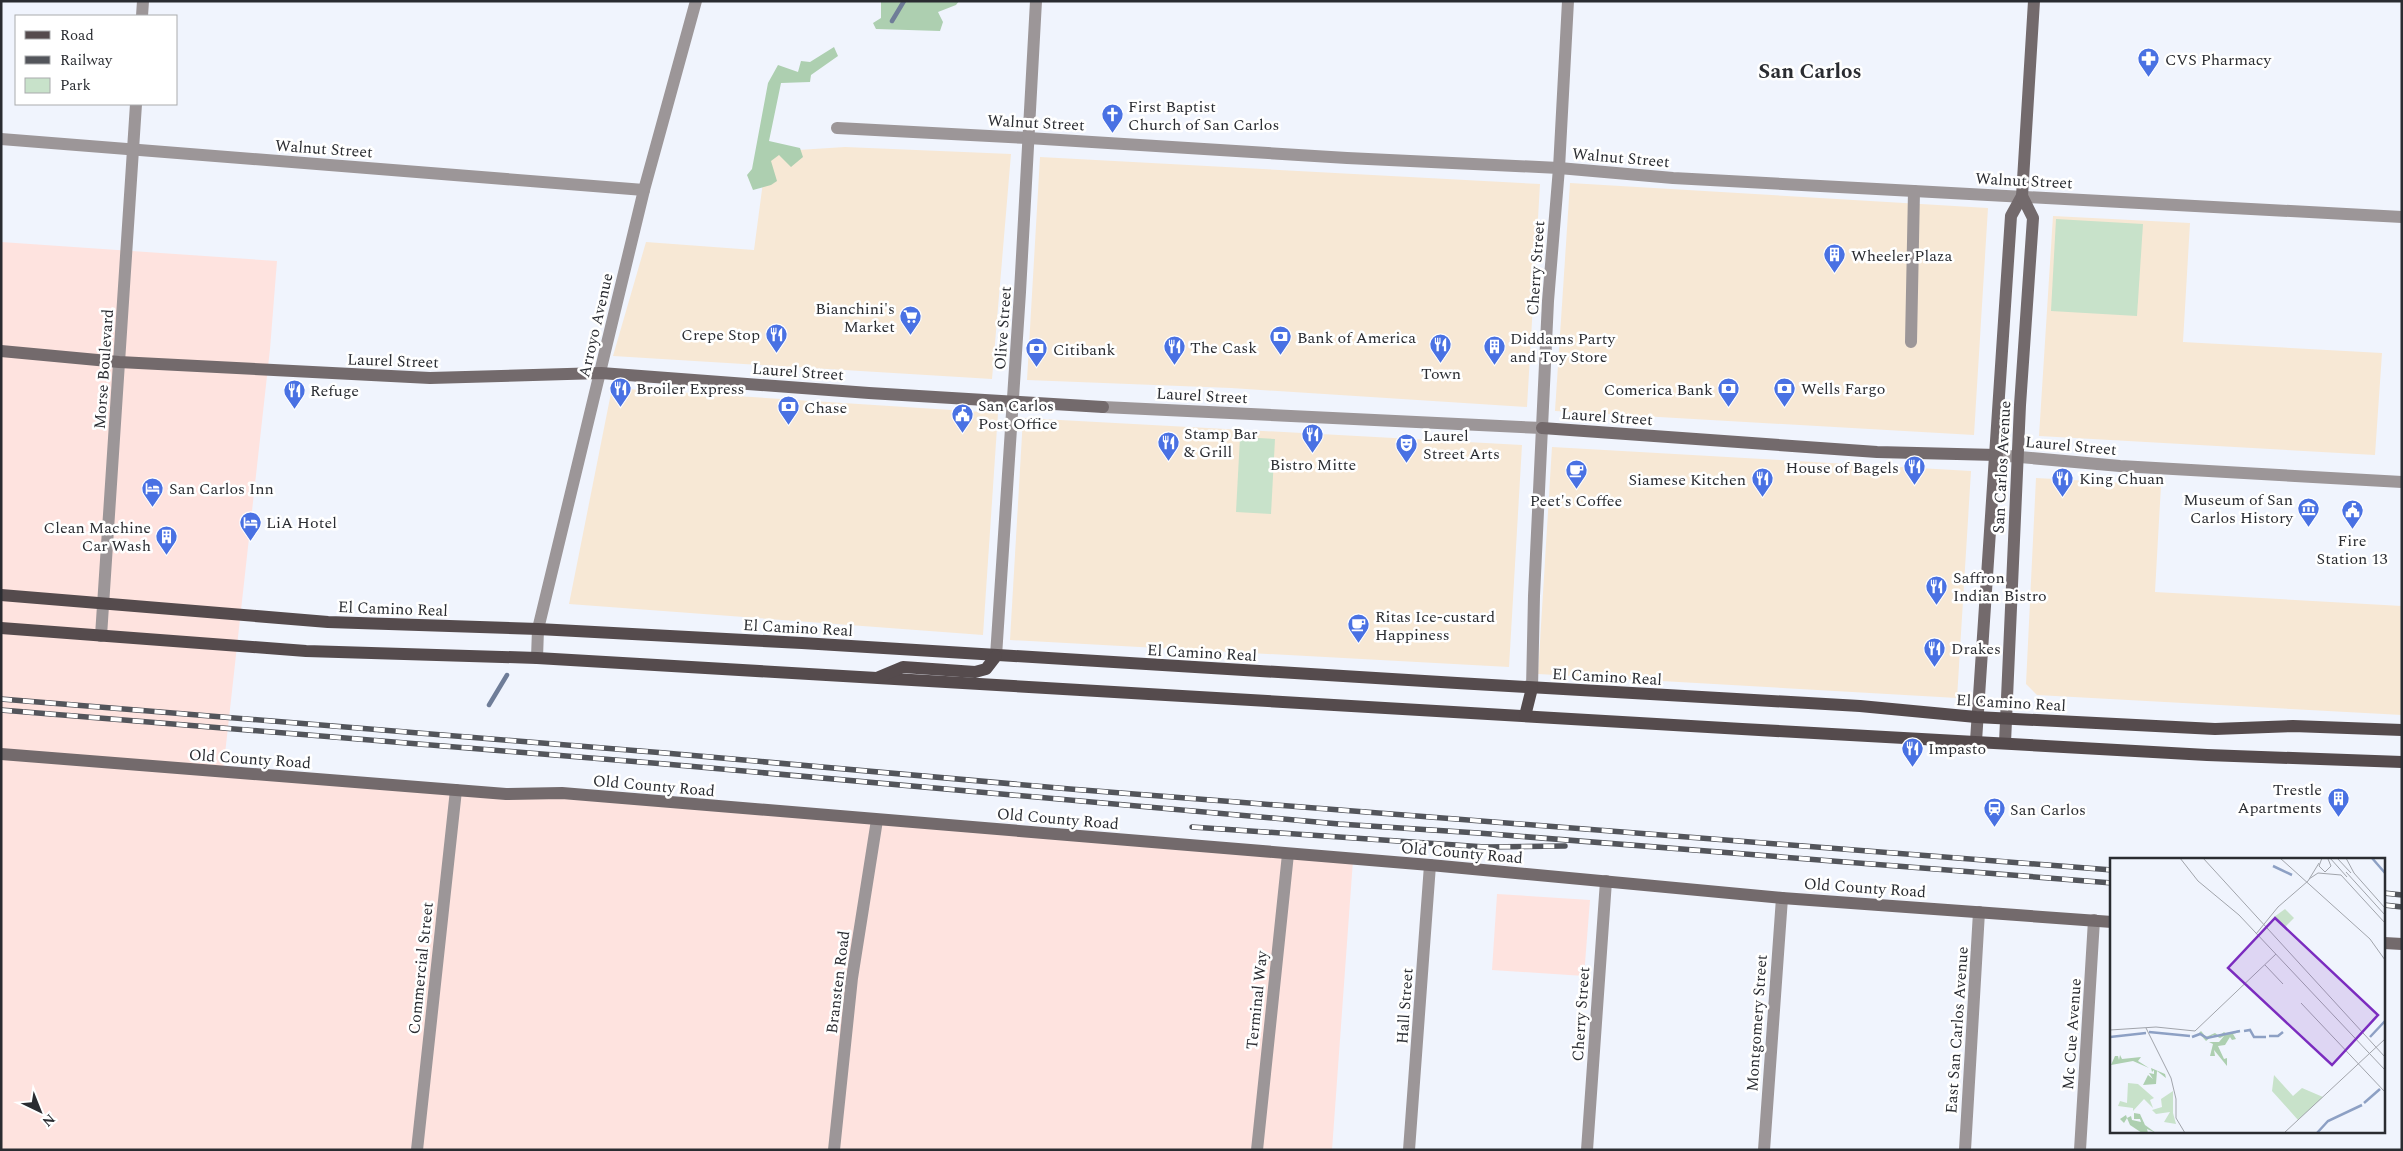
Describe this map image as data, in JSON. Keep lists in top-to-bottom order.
{
  "streets": {
    "main road": [
      "Laurel Street",
      "San Carlos Avenue",
      "El Camino Real",
      "Old County Road"
    ],
    "street": [
      "Walnut Street",
      "Cherry Street",
      "Arroyo Avenue",
      "Olive Street",
      "Morse Boulevard",
      "Commercial Street",
      "Bransten Road",
      "Terminal Way",
      "Hall Street",
      "Montgomery Street",
      "East San Carlos Avenue",
      "Mc Cue Avenue"
    ]
  },
  "crossings": [
    ["Walnut Street", "Cherry Street"],
    ["Walnut Street", "Arroyo Avenue"],
    ["Walnut Street", "Olive Street"],
    ["Walnut Street", "Morse Boulevard"],
    ["Walnut Street", "San Carlos Avenue"],
    ["Cherry Street", "Laurel Street"],
    ["Cherry Street", "El Camino Real"],
    ["Cherry Street", "Old County Road"],
    ["Arroyo Avenue", "Laurel Street"],
    ["Arroyo Avenue", "El Camino Real"],
    ["Olive Street", "Laurel Street"],
    ["Olive Street", "El Camino Real"],
    ["Laurel Street", "Morse Boulevard"],
    ["Laurel Street", "San Carlos Avenue"],
    ["Morse Boulevard", "El Camino Real"],
    ["San Carlos Avenue", "El Camino Real"],
    ["Old County Road", "Commercial Street"],
    ["Old County Road", "Bransten Road"],
    ["Old County Road", "Terminal Way"],
    ["Old County Road", "Hall Street"],
    ["Old County Road", "Montgomery Street"],
    ["Old County Road", "East San Carlos Avenue"],
    ["Old County Road", "Mc Cue Avenue"]
  ],
  "districts": ["San Carlos"],
  "places": {
    "pharmacy": ["CVS Pharmacy"],
    "church": ["First Baptist Church of San Carlos"],
    "building": [
      "Wheeler Plaza",
      "Diddams Party and Toy Store",
      "Clean Machine Car Wash",
      "Trestle Apartments"
    ],
    "supermarket": ["Bianchini's Market"],
    "restaurant": [
      "Crepe Stop",
      "Town",
      "The Cask",
      "Broiler Express",
      "Refuge",
      "Bistro Mitte",
      "Stamp Bar & Grill",
      "House of Bagels",
      "King Chuan",
      "Siamese Kitchen",
      "Saffron Indian Bistro",
      "Drakes",
      "Impasto"
    ],
    "bank": [
      "Bank of America",
      "Citibank",
      "Wells Fargo",
      "Comerica Bank",
      "Chase"
    ],
    "public building": ["San Carlos Post Office", "Fire Station 13"],
    "theatre": ["Laurel Street Arts"],
    "cafe": ["Peet's Coffee", "Ritas Ice-custard Happiness"],
    "hotel": ["San Carlos Inn", "LiA Hotel"],
    "museum": ["Museum of San Carlos History"],
    "station": ["San Carlos"]
  },
  "legend": ["Road", "Railway", "Park"],
  "north": "bottom right"
}
